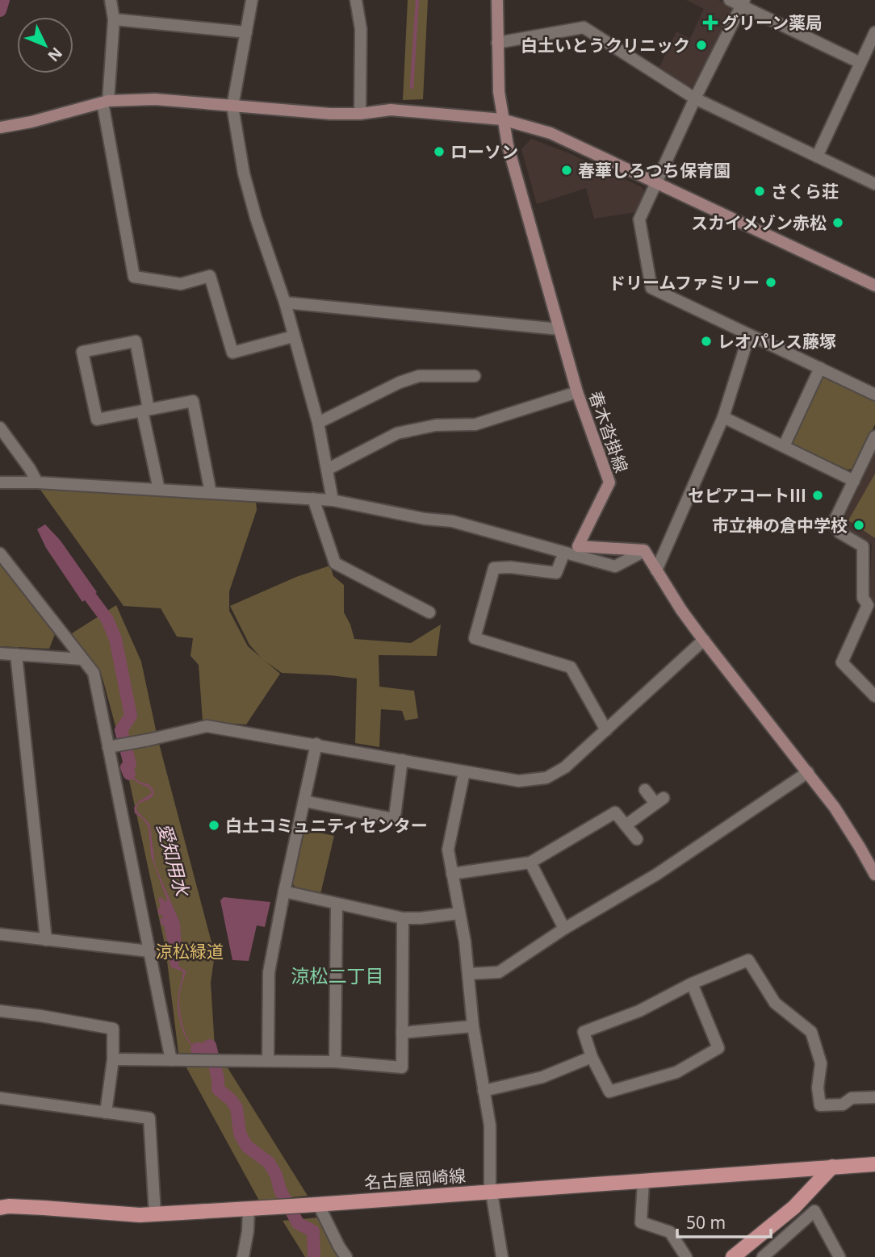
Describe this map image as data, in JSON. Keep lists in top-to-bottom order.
{
  "streets": {
    "main road": ["春木沓掛線", "名古屋岡崎線"]
  },
  "districts": ["涼松二丁目"],
  "water": ["愛知用水"],
  "parks": ["涼松緑道"],
  "places": {
    "health": ["グリーン薬局"],
    "other": [
      "白土いとうクリニック",
      "ローソン",
      "春華しろつち保育園",
      "さくら荘",
      "スカイメゾン赤松",
      "ドリームファミリー",
      "レオパレス藤塚",
      "セピアコートⅢ",
      "市立神の倉中学校",
      "白土コミュニティセンター"
    ]
  },
  "scale_bar": "50 m",
  "north": "bottom right"
}
